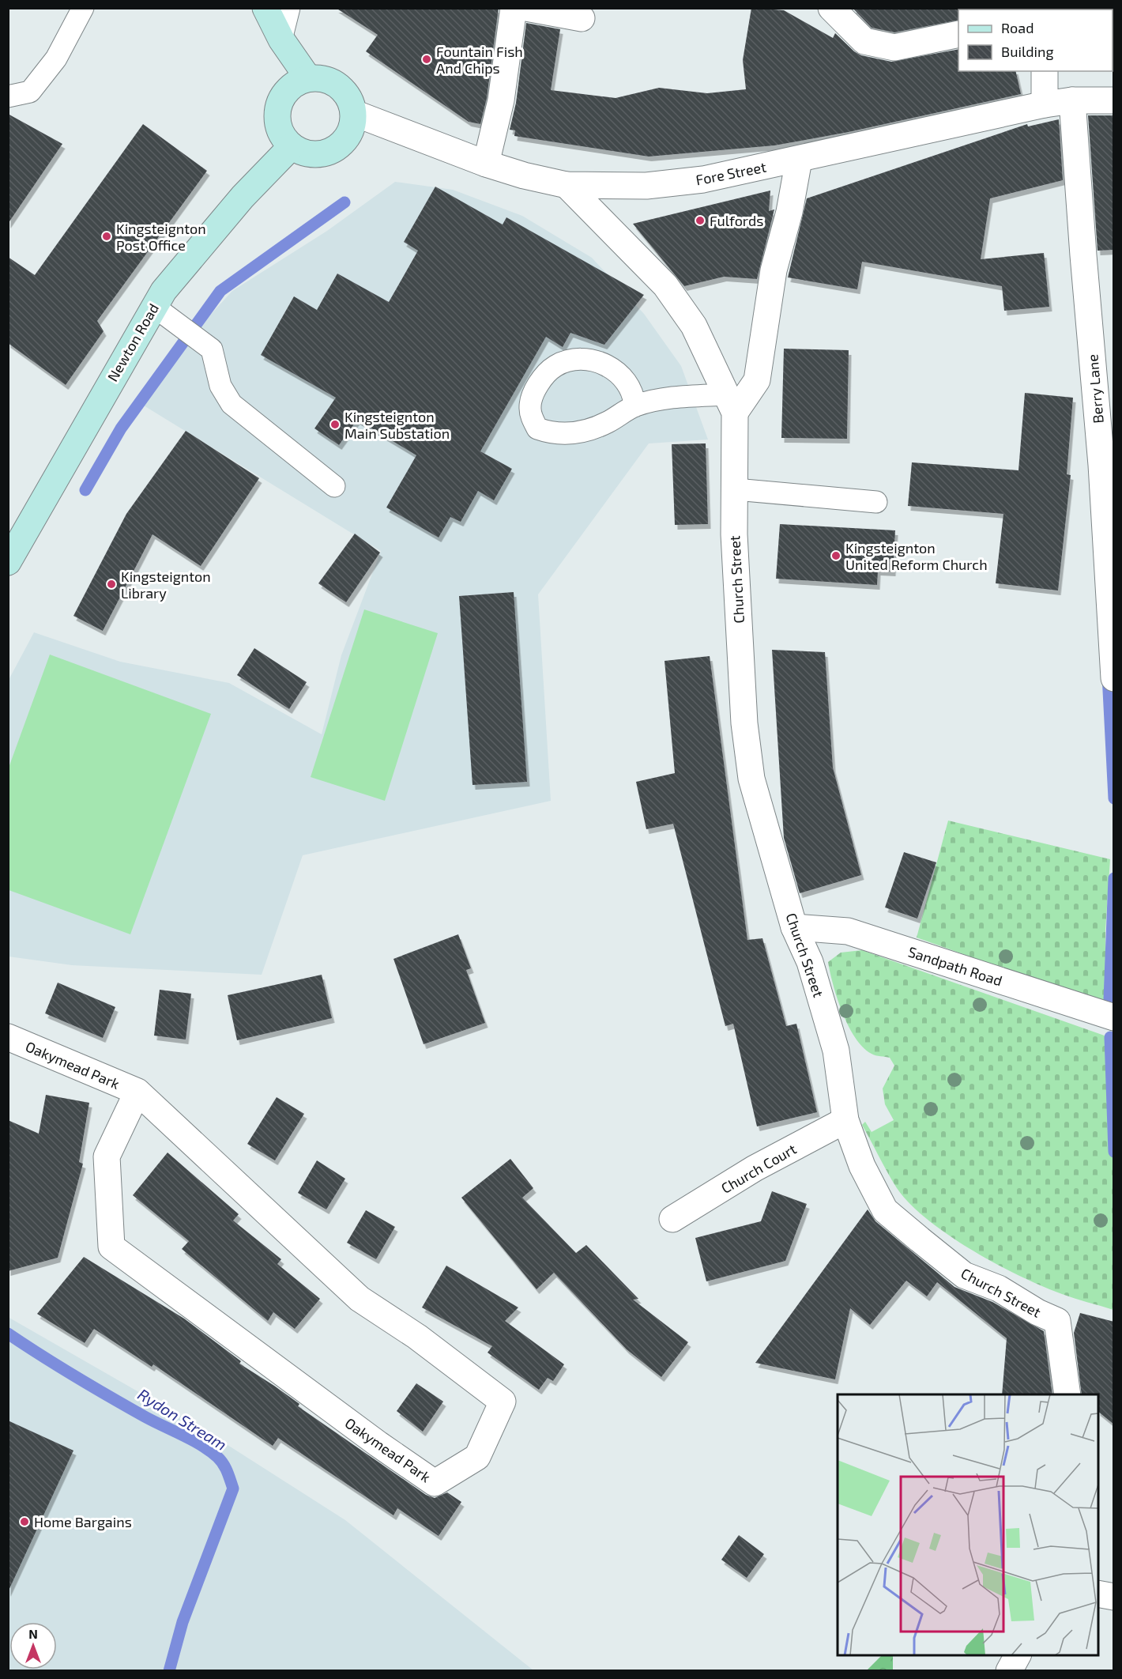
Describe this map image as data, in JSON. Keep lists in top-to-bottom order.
{
  "streets": {
    "main road": ["Newton Road"],
    "street": [
      "Fore Street",
      "Berry Lane",
      "Church Street",
      "Sandpath Road",
      "Oakymead Park",
      "Church Court"
    ]
  },
  "crossings": [
    ["Fore Street", "Newton Road"],
    ["Fore Street", "Berry Lane"],
    ["Fore Street", "Church Street"],
    ["Church Street", "Sandpath Road"],
    ["Church Street", "Church Court"]
  ],
  "water": ["Rydon Stream"],
  "places": [
    "Fountain Fish And Chips",
    "Fulfords",
    "Kingsteignton Post Office",
    "Kingsteignton Main Substation",
    "Kingsteignton United Reform Church",
    "Kingsteignton Library",
    "Home Bargains"
  ],
  "legend": ["Road", "Building"],
  "north": "top"
}
